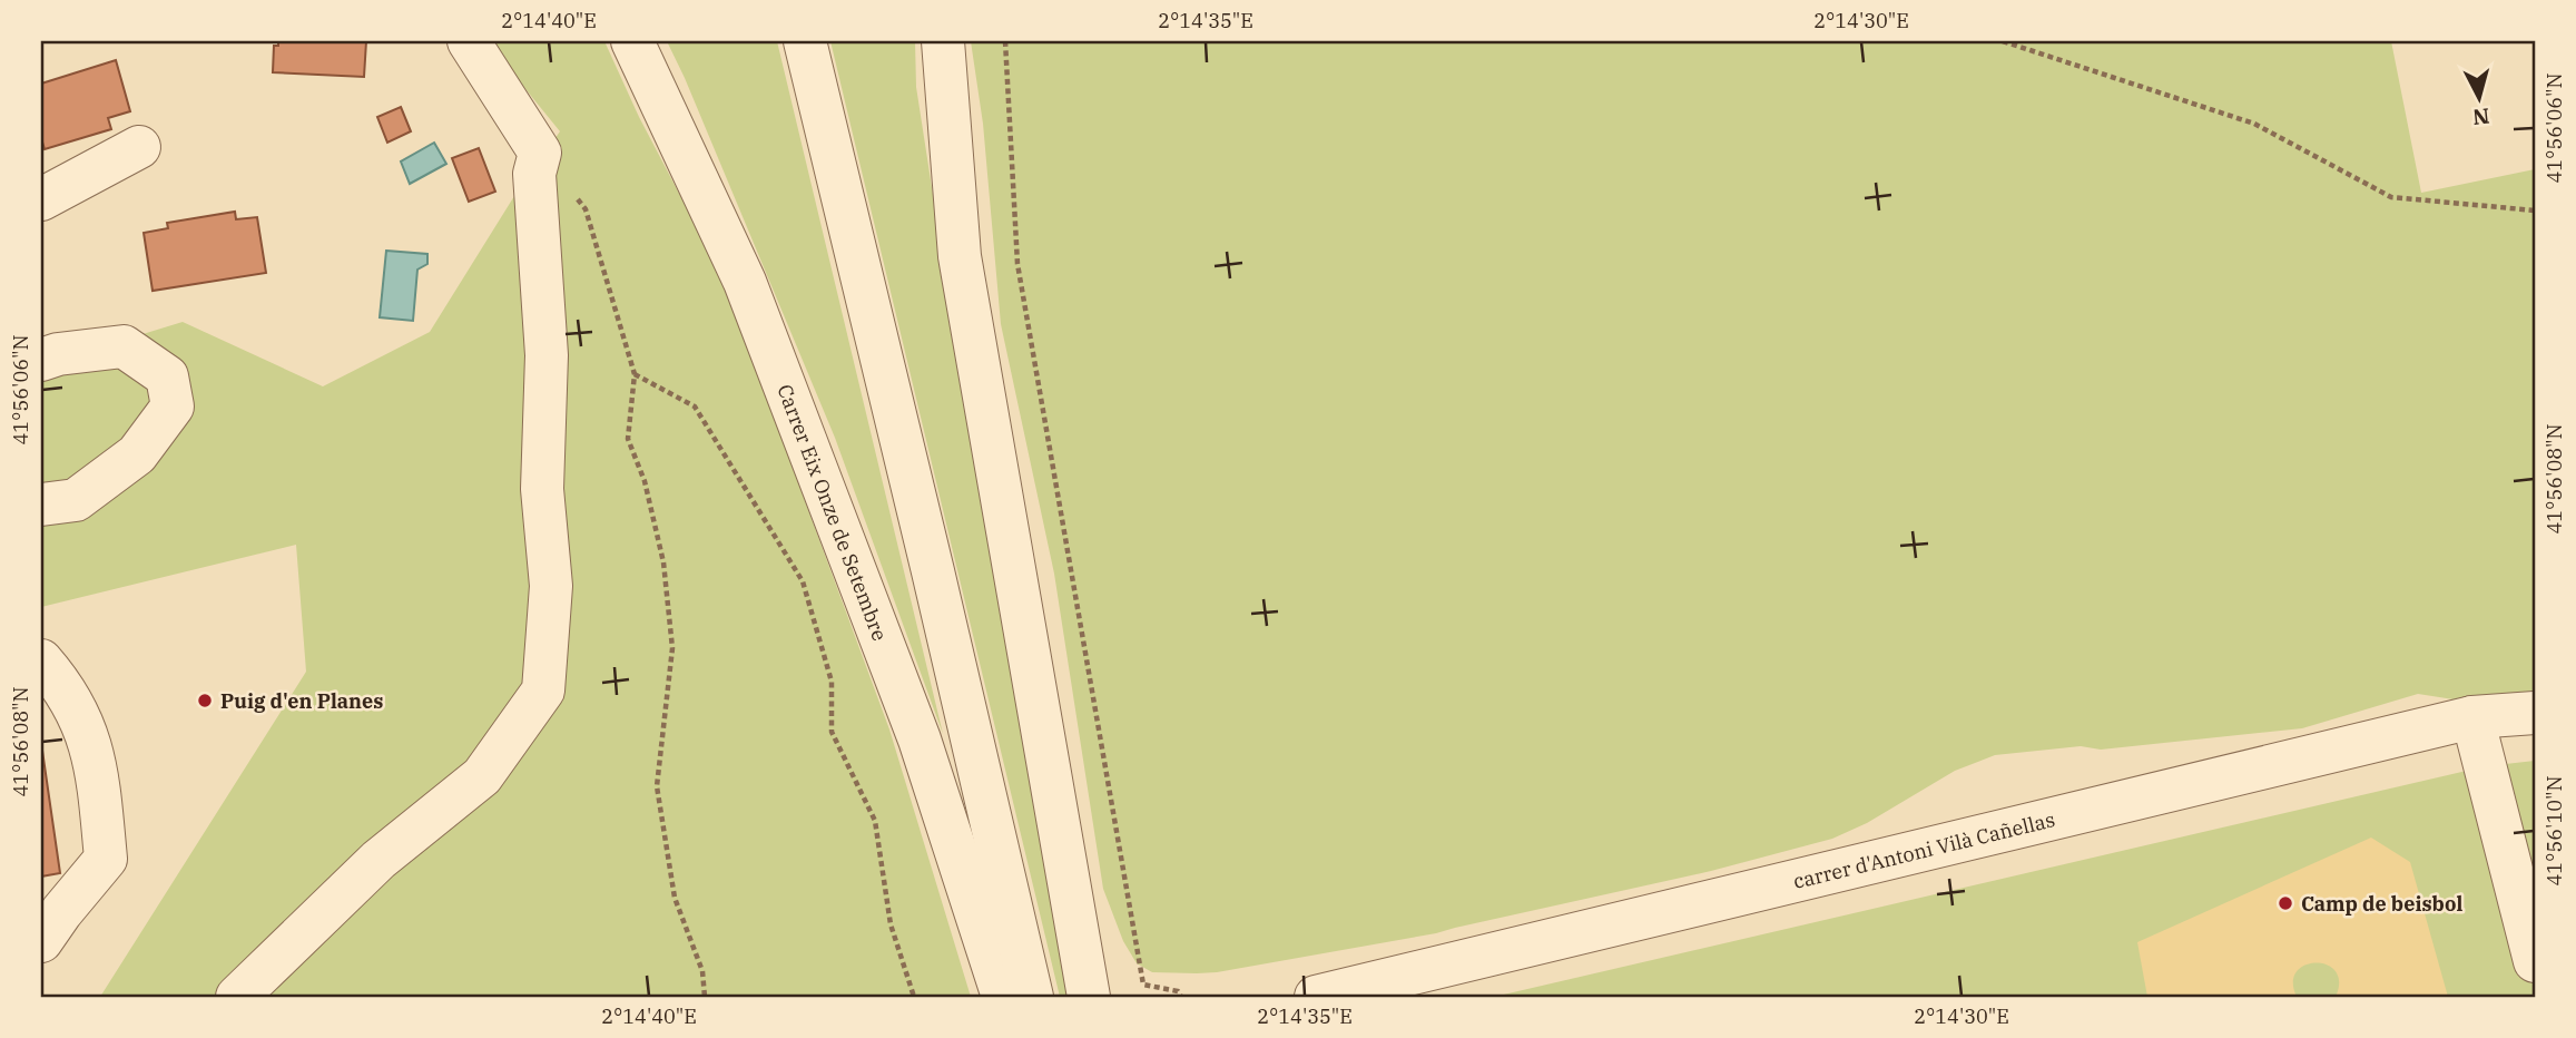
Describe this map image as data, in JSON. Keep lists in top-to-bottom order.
{
  "streets": {
    "street": ["Carrer Eix Onze de Setembre", "carrer d'Antoni Vilà Cañellas"]
  },
  "places": ["Puig d'en Planes", "Camp de beisbol"],
  "north": "bottom",
  "coordinates": [
    "2°14'40\"E",
    "2°14'35\"E",
    "2°14'30\"E",
    "41°56'06\"N",
    "41°56'08\"N",
    "41°56'10\"N"
  ]
}
